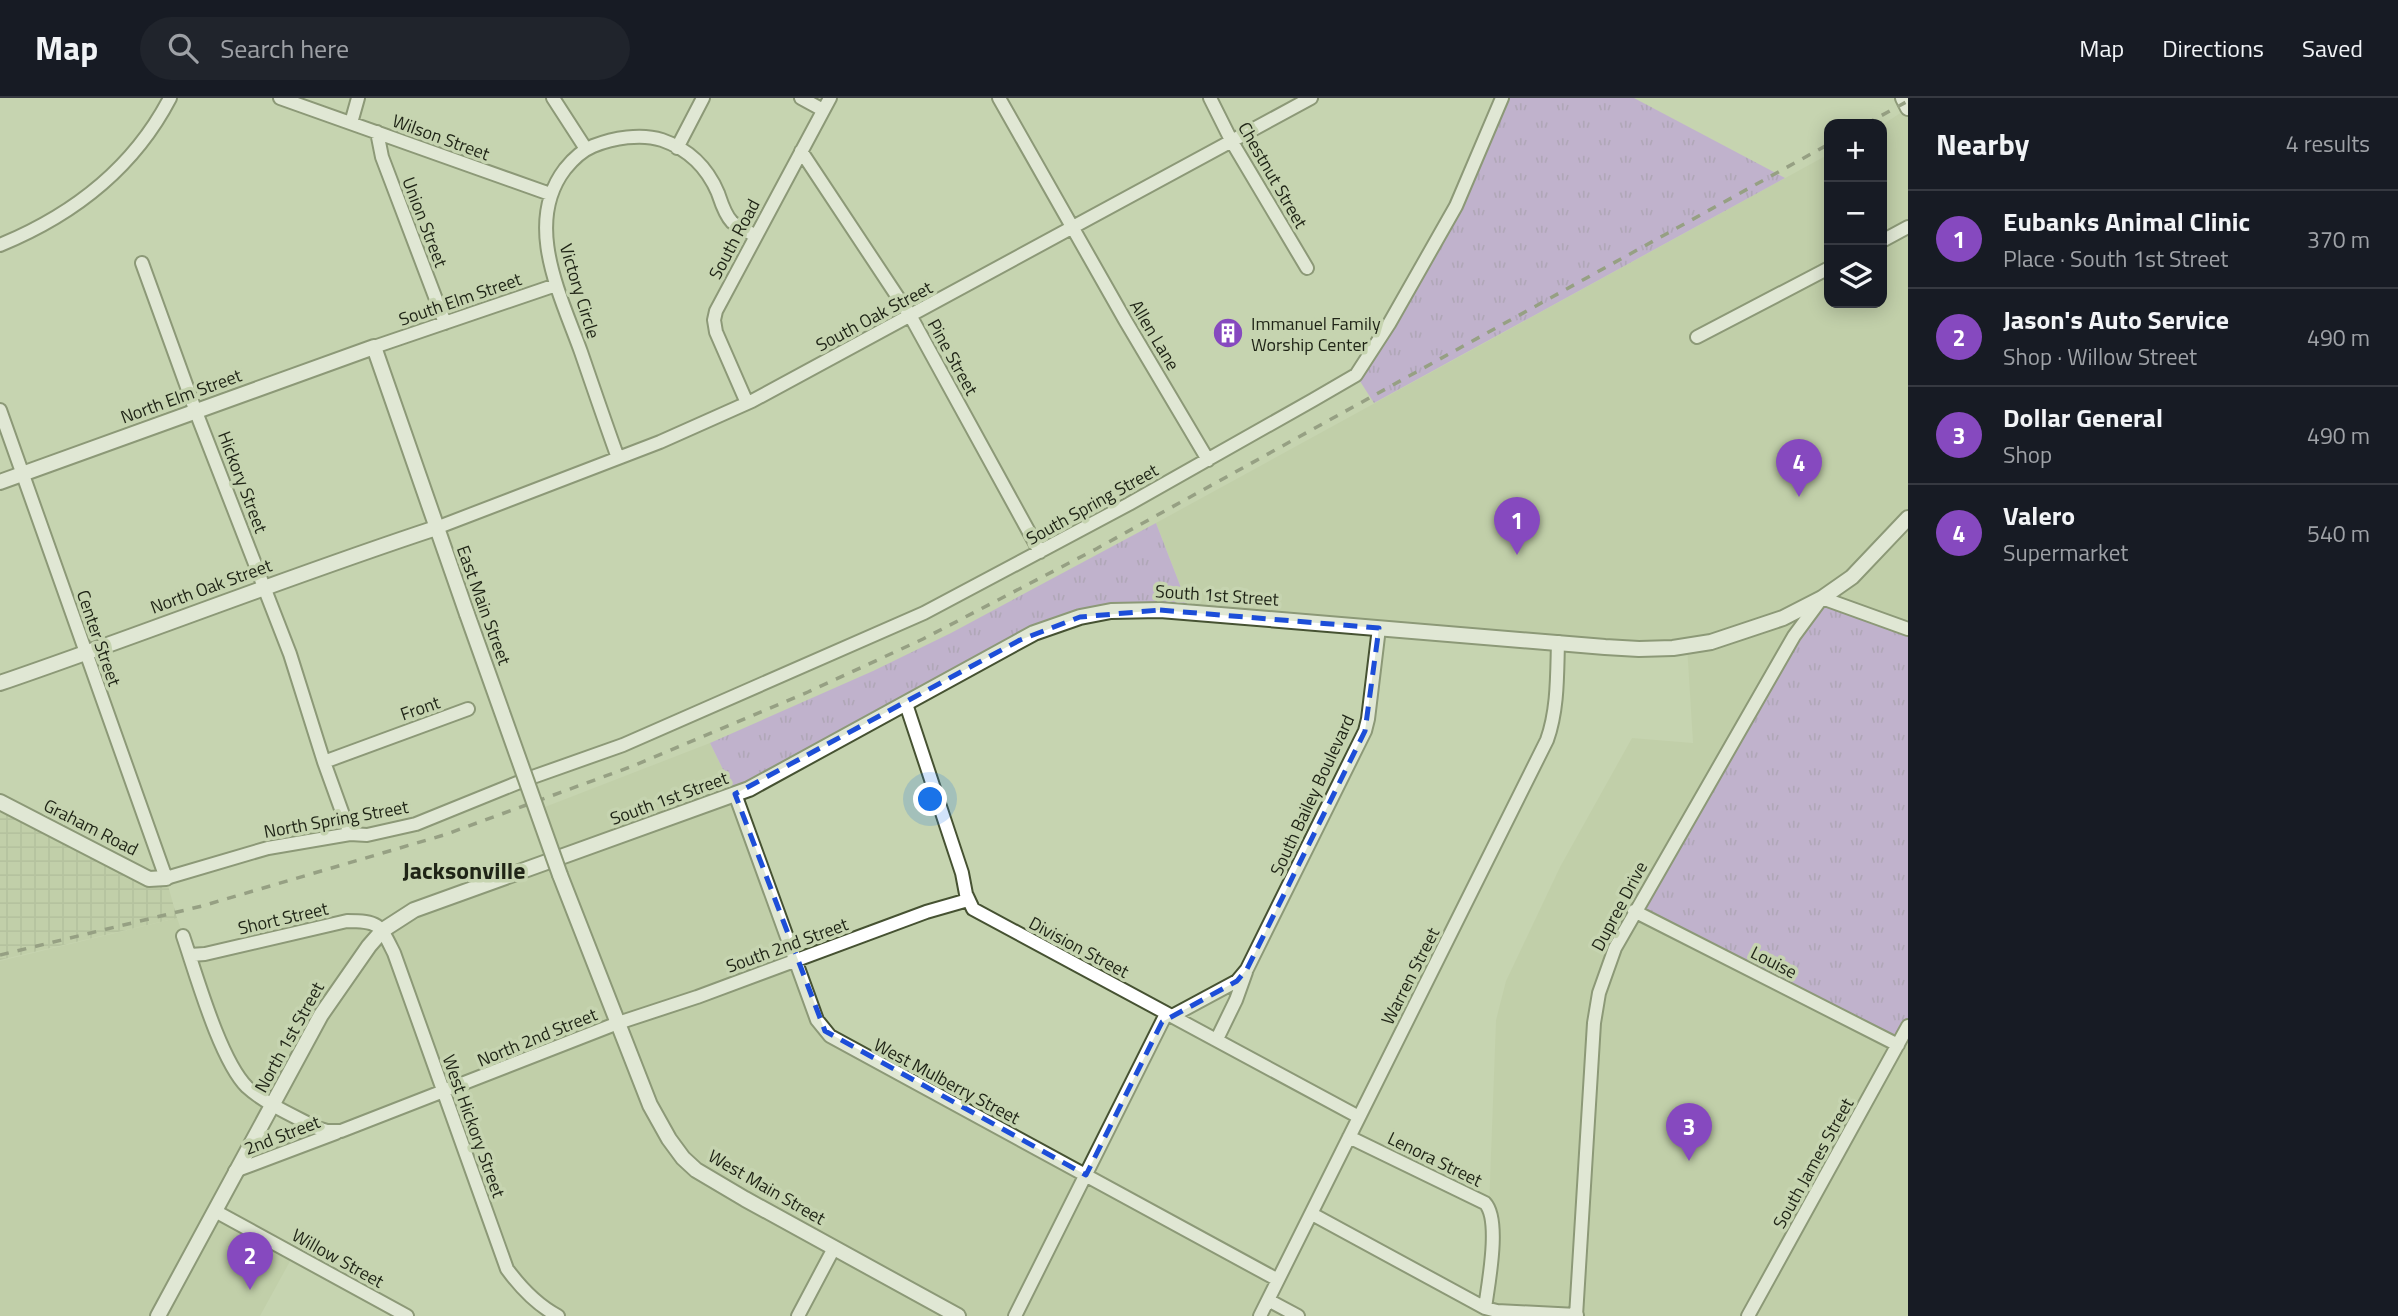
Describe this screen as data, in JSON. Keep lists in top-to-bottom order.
{
  "streets": {
    "main road": [
      "North Elm Street",
      "North Oak Street",
      "South 1st Street",
      "East Main Street",
      "Graham Road",
      "North 1st Street",
      "West Main Street"
    ],
    "street": [
      "Wilson Street",
      "Chestnut Street",
      "Union Street",
      "South Road",
      "Victory Circle",
      "South Elm Street",
      "South Oak Street",
      "Allen Lane",
      "Pine Street",
      "Hickory Street",
      "South Spring Street",
      "Center Street",
      "Front",
      "South Bailey Boulevard",
      "North Spring Street",
      "Dupree Drive",
      "Short Street",
      "South 2nd Street",
      "Division Street",
      "Louise",
      "Warren Street",
      "North 2nd Street",
      "West Mulberry Street",
      "West Hickory Street",
      "2nd Street",
      "Lenora Street",
      "South James Street",
      "Willow Street"
    ]
  },
  "crossings": [
    ["Wilson Street", "Union Street"],
    ["Wilson Street", "Victory Circle"],
    ["Chestnut Street", "South Oak Street"],
    ["Union Street", "South Elm Street"],
    ["South Road", "South Oak Street"],
    ["South Road", "Pine Street"],
    ["Victory Circle", "South Elm Street"],
    ["Victory Circle", "South Oak Street"],
    ["South Elm Street", "North Elm Street"],
    ["South Elm Street", "East Main Street"],
    ["South Oak Street", "Allen Lane"],
    ["South Oak Street", "Pine Street"],
    ["South Oak Street", "North Oak Street"],
    ["South Oak Street", "East Main Street"],
    ["Allen Lane", "South Spring Street"],
    ["Pine Street", "South Spring Street"],
    ["North Elm Street", "Hickory Street"],
    ["North Elm Street", "East Main Street"],
    ["North Elm Street", "Center Street"],
    ["Hickory Street", "North Oak Street"],
    ["Hickory Street", "Front"],
    ["Hickory Street", "North Spring Street"],
    ["South Spring Street", "North Spring Street"],
    ["North Oak Street", "East Main Street"],
    ["North Oak Street", "Center Street"],
    ["South 1st Street", "South Bailey Boulevard"],
    ["South 1st Street", "Dupree Drive"],
    ["South 1st Street", "Warren Street"],
    ["South 1st Street", "North 1st Street"],
    ["South 1st Street", "West Mulberry Street"],
    ["East Main Street", "West Main Street"],
    ["Center Street", "North Spring Street"],
    ["Center Street", "Graham Road"],
    ["South Bailey Boulevard", "Division Street"],
    ["North Spring Street", "Graham Road"],
    ["Dupree Drive", "Louise"],
    ["Short Street", "North 1st Street"],
    ["Short Street", "West Hickory Street"],
    ["South 2nd Street", "Division Street"],
    ["South 2nd Street", "North 2nd Street"],
    ["South 2nd Street", "West Mulberry Street"],
    ["South 2nd Street", "West Main Street"],
    ["Division Street", "Warren Street"],
    ["Louise", "South James Street"],
    ["Warren Street", "West Mulberry Street"],
    ["Warren Street", "Lenora Street"],
    ["North 1st Street", "West Hickory Street"],
    ["North 1st Street", "2nd Street"],
    ["North 1st Street", "Willow Street"],
    ["North 2nd Street", "West Hickory Street"],
    ["North 2nd Street", "2nd Street"],
    ["North 2nd Street", "West Main Street"]
  ],
  "districts": ["Jacksonville"],
  "places": {
    "building": ["Immanuel Family Worship Center"]
  },
  "page": {
    "header": "Map",
    "search": "Search here",
    "nav": ["Map", "Directions", "Saved"],
    "heading": ["Nearby", "4 results"],
    "map_buttons": ["+", "−"],
    "list": [
      {
        "mark": "1",
        "name": "Eubanks Animal Clinic",
        "note": "Place · South 1st Street",
        "value": "370 m"
      },
      {
        "mark": "2",
        "name": "Jason's Auto Service",
        "note": "Shop · Willow Street",
        "value": "490 m"
      },
      {
        "mark": "3",
        "name": "Dollar General",
        "note": "Shop",
        "value": "490 m"
      },
      {
        "mark": "4",
        "name": "Valero",
        "note": "Supermarket",
        "value": "540 m"
      }
    ],
    "pins": [
      "4",
      "1",
      "3",
      "2"
    ]
  }
}
